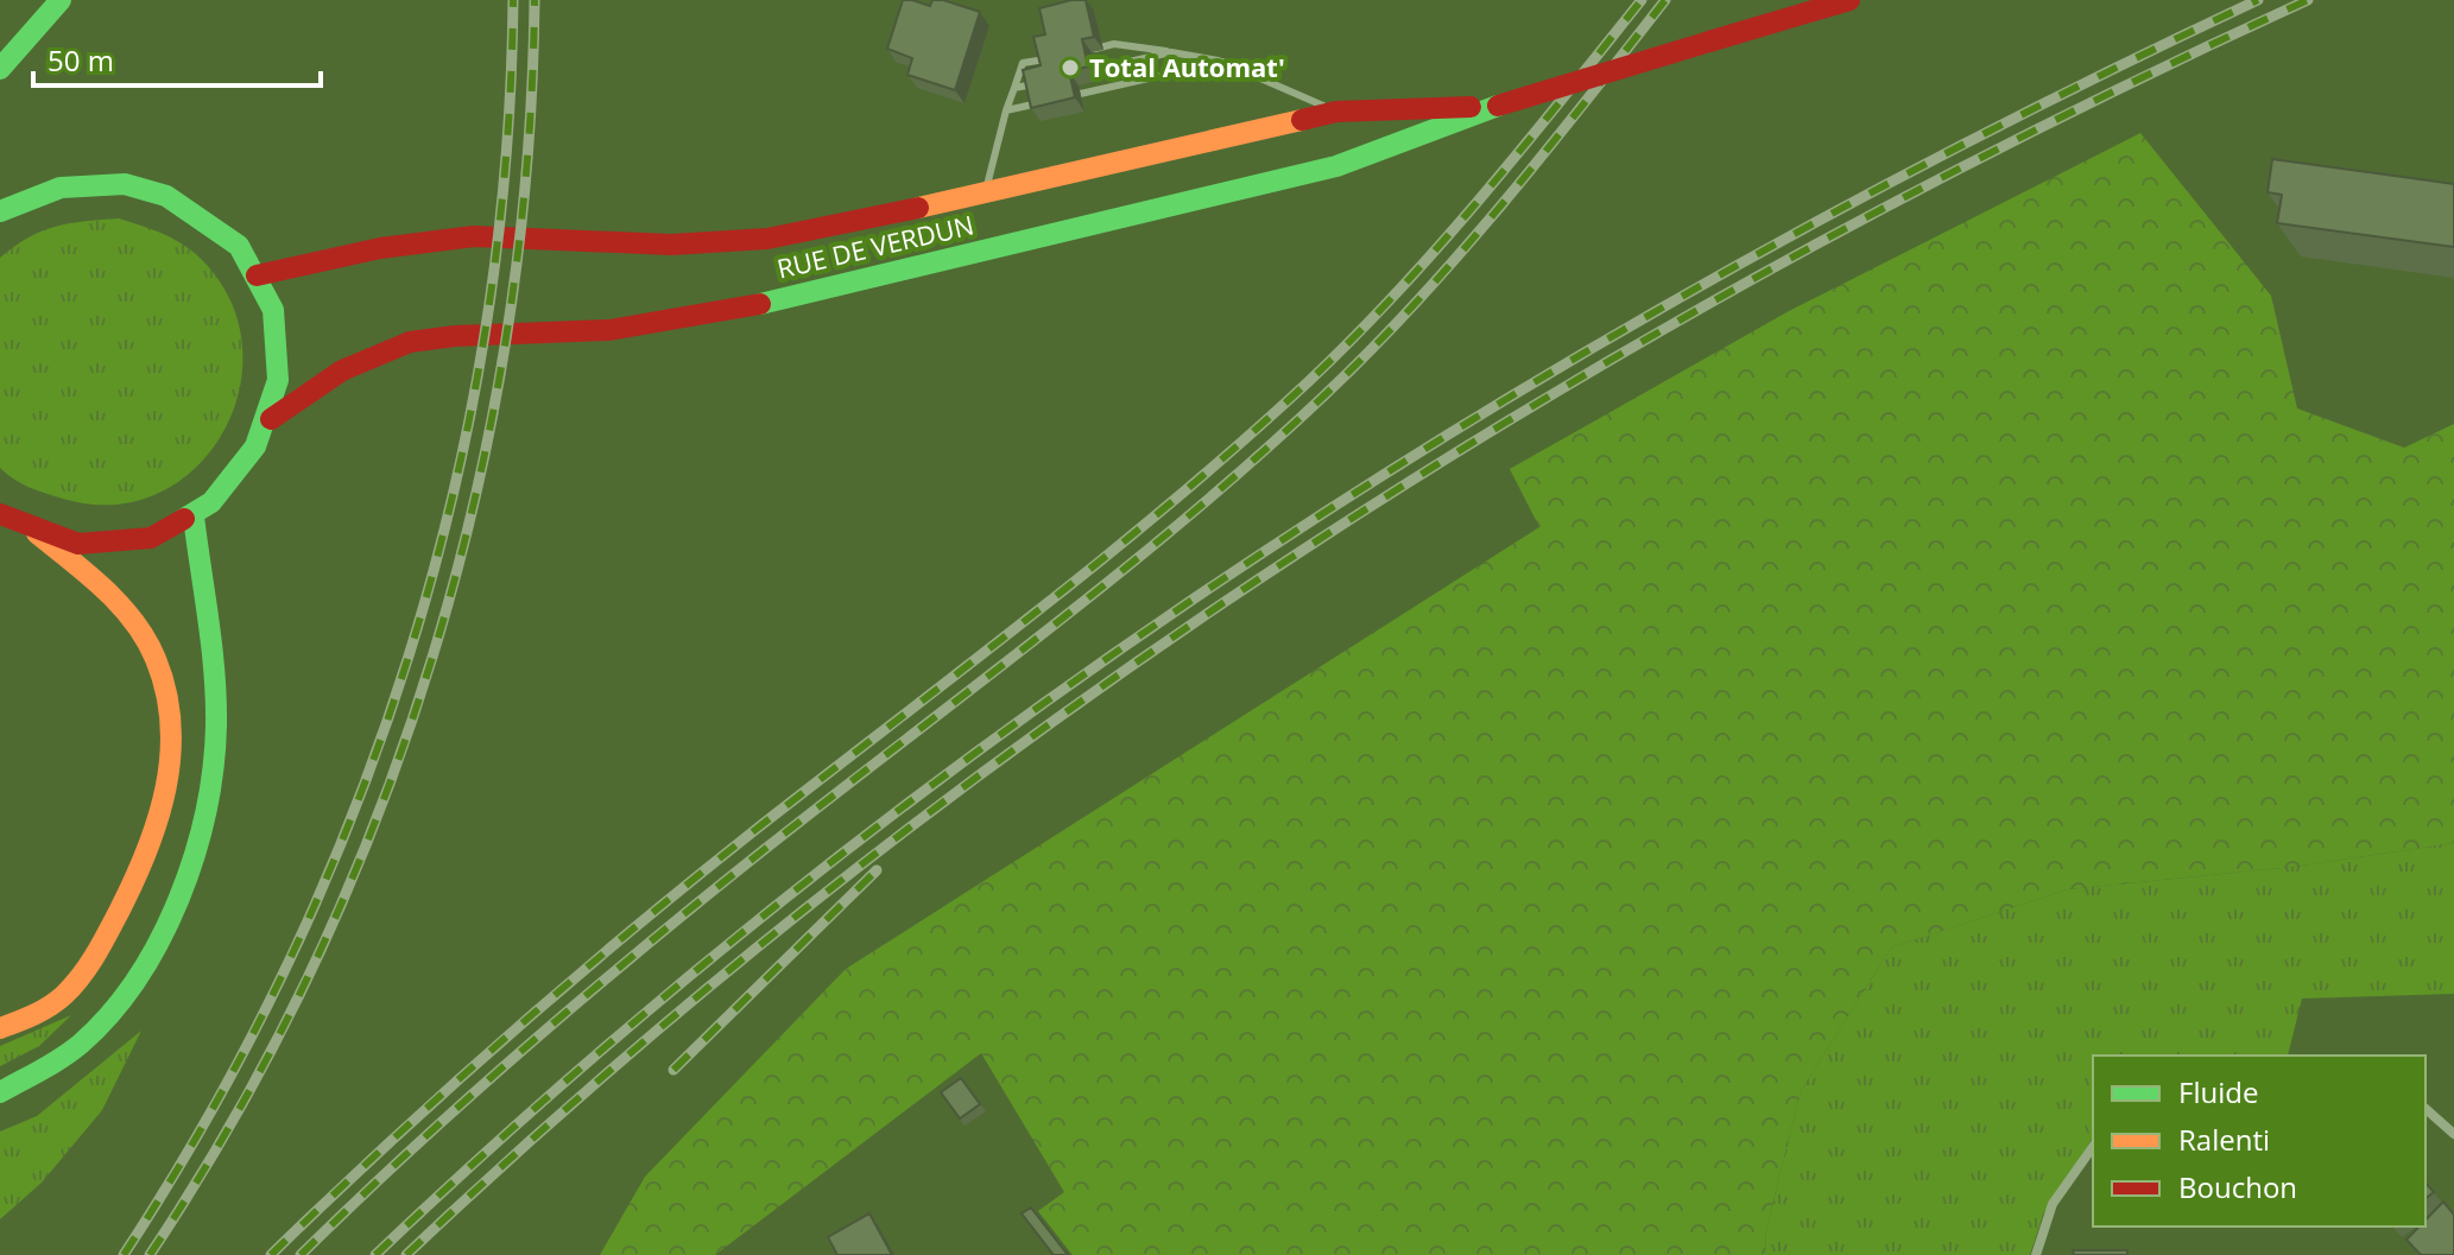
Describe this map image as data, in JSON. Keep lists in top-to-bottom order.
{
  "streets": {
    "main road": ["RUE DE VERDUN"]
  },
  "places": ["Total Automat'"],
  "legend": ["Fluide", "Ralenti", "Bouchon"],
  "scale_bar": "50 m"
}
